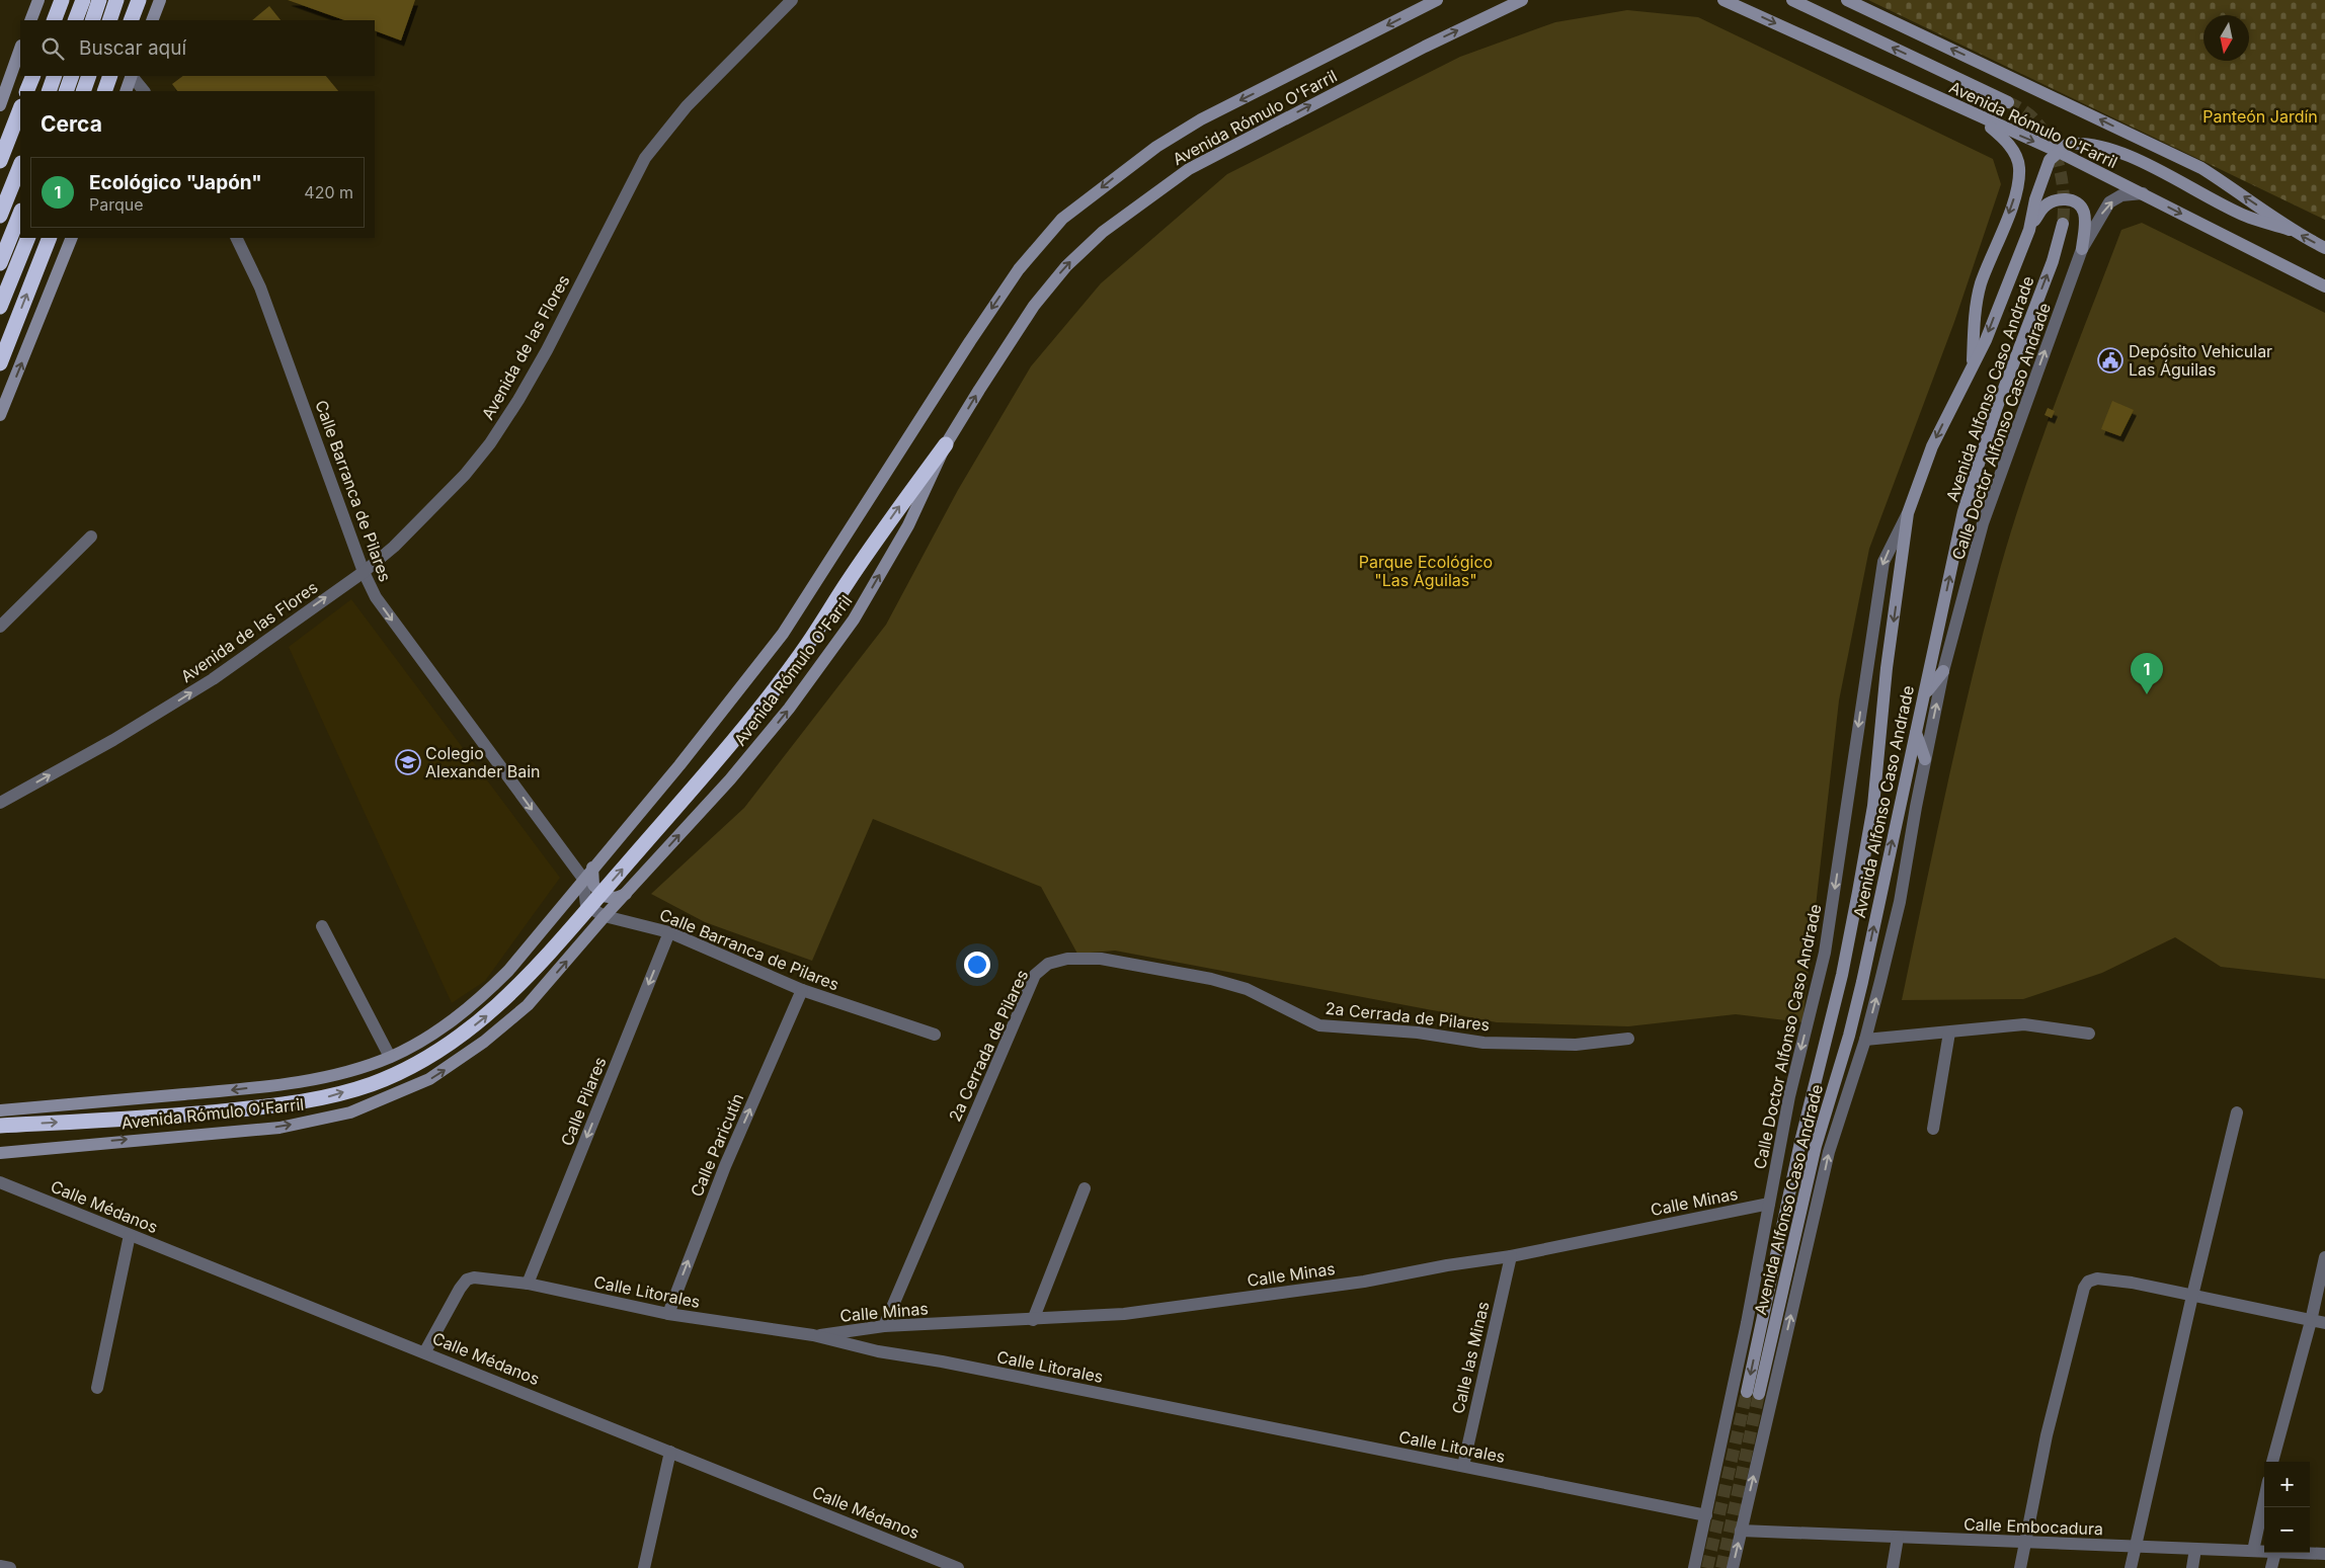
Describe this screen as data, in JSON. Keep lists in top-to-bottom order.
{
  "streets": {
    "main road": ["Avenida Rómulo O'Farril", "Avenida Alfonso Caso Andrade"],
    "street": [
      "Avenida de las Flores",
      "Calle Doctor Alfonso Caso Andrade",
      "Calle Barranca de Pilares",
      "2a Cerrada de Pilares",
      "Calle Pilares",
      "Calle Paricutín",
      "Calle Minas",
      "Calle Médanos",
      "Calle Litorales",
      "Calle las Minas",
      "Calle Embocadura"
    ]
  },
  "crossings": [
    ["Avenida Rómulo O'Farril", "Calle Doctor Alfonso Caso Andrade"],
    ["Avenida Rómulo O'Farril", "Calle Barranca de Pilares"],
    ["Avenida de las Flores", "Calle Barranca de Pilares"],
    ["Avenida Alfonso Caso Andrade", "Calle Doctor Alfonso Caso Andrade"],
    ["Calle Doctor Alfonso Caso Andrade", "Calle Minas"],
    ["Calle Doctor Alfonso Caso Andrade", "Calle Litorales"],
    ["Calle Doctor Alfonso Caso Andrade", "Calle Embocadura"],
    ["Calle Barranca de Pilares", "Calle Pilares"],
    ["Calle Barranca de Pilares", "Calle Paricutín"],
    ["2a Cerrada de Pilares", "Calle Minas"],
    ["Calle Pilares", "Calle Litorales"],
    ["Calle Paricutín", "Calle Litorales"],
    ["Calle Minas", "Calle Litorales"],
    ["Calle Minas", "Calle las Minas"],
    ["Calle Médanos", "Calle Litorales"],
    ["Calle Litorales", "Calle las Minas"]
  ],
  "one_way": ["Avenida de las Flores", "Calle Pilares", "Calle Paricutín"],
  "parks": ["Panteón Jardín", "Parque Ecológico \"Las Águilas\""],
  "places": {
    "public building": ["Depósito Vehicular Las Águilas"],
    "school or university": ["Colegio Alexander Bain"]
  },
  "north": "bottom",
  "page": {
    "search": "Buscar aquí",
    "heading": "Cerca",
    "list": [
      {
        "mark": "1",
        "name": "Ecológico \"Japón\"",
        "note": "Parque",
        "value": "420 m"
      }
    ],
    "pins": "1",
    "map_buttons": ["+", "−"]
  }
}
